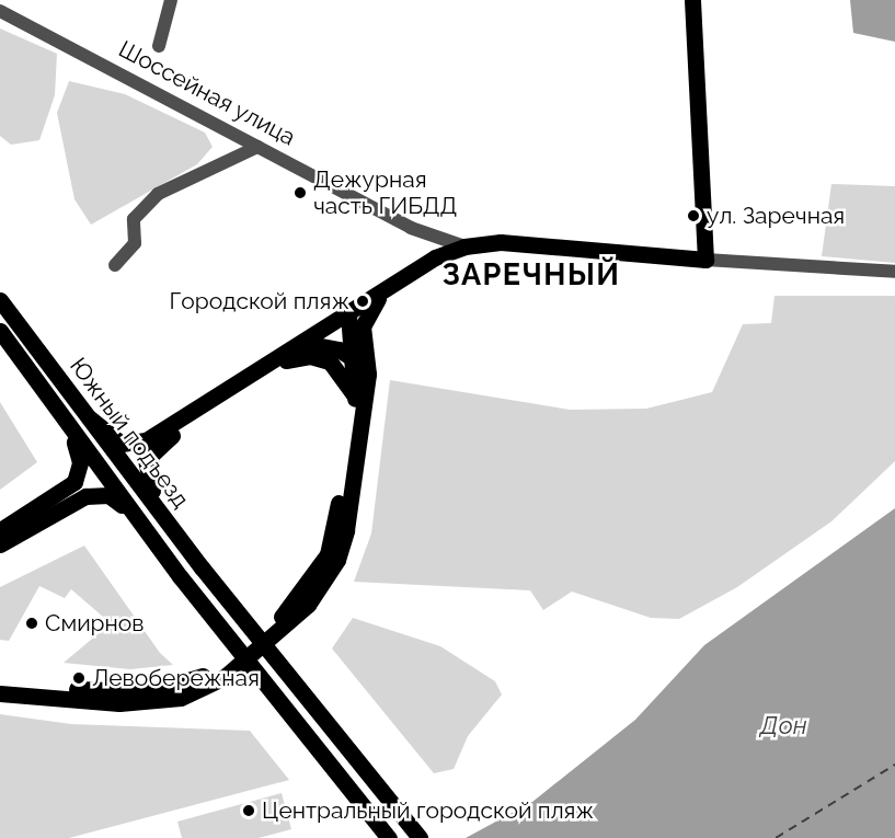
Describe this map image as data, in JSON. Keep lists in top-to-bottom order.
{
  "streets": {
    "main road": ["Шоссейная улица", "Южный подъезд"]
  },
  "districts": ["ЗАРЕЧНЫЙ"],
  "water": ["Дон"],
  "places": [
    "Дежурная часть ГИБДД",
    "ул. Заречная",
    "Городской пляж",
    "Смирнов",
    "Левобережная",
    "Центральный городской пляж"
  ]
}
